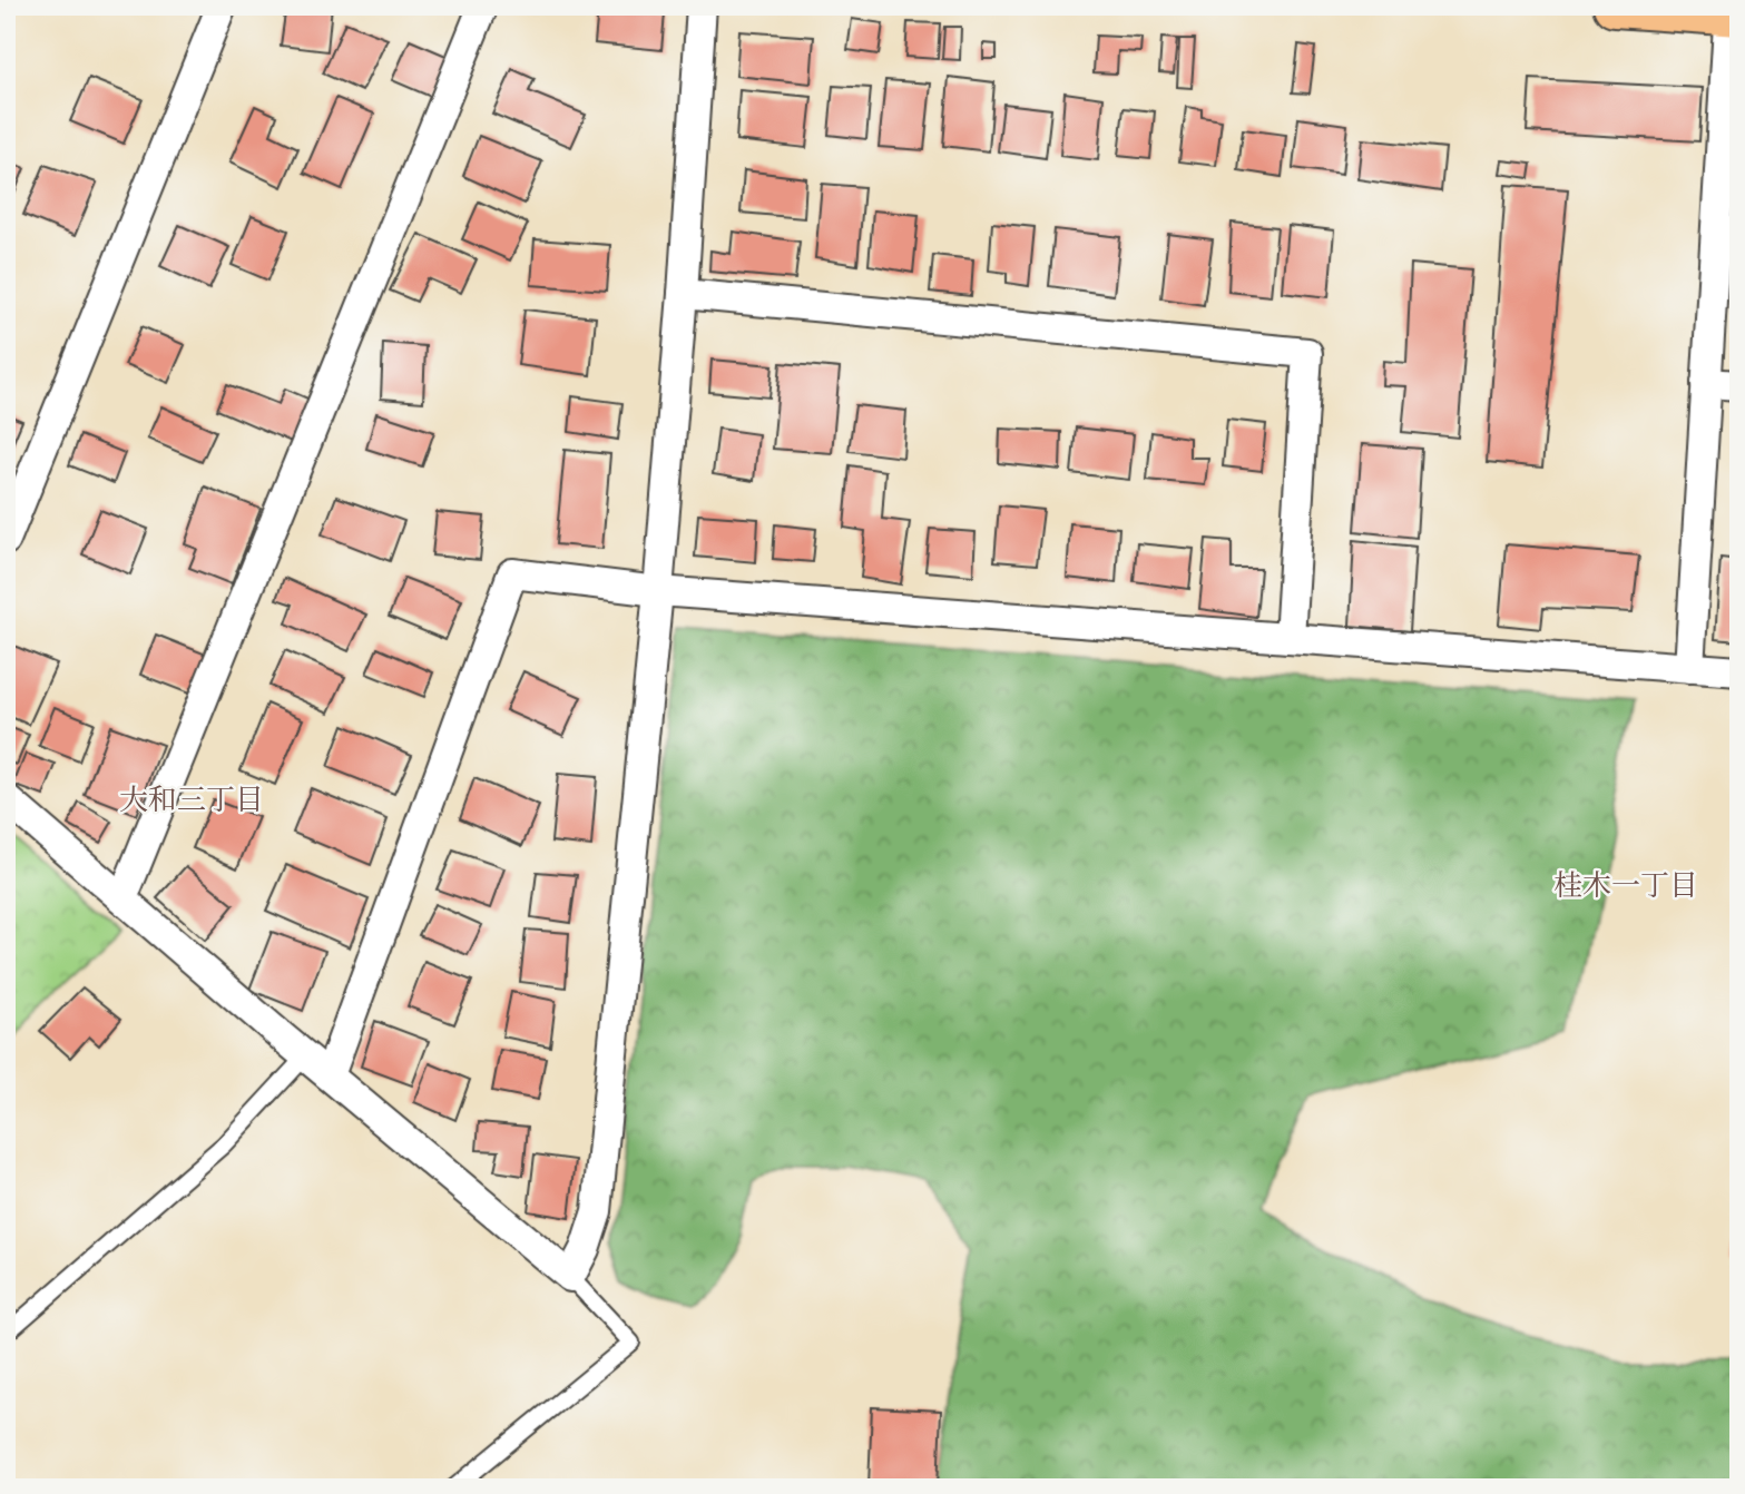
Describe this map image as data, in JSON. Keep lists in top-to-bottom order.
{
  "districts": ["大和三丁目", "桂木一丁目"]
}
